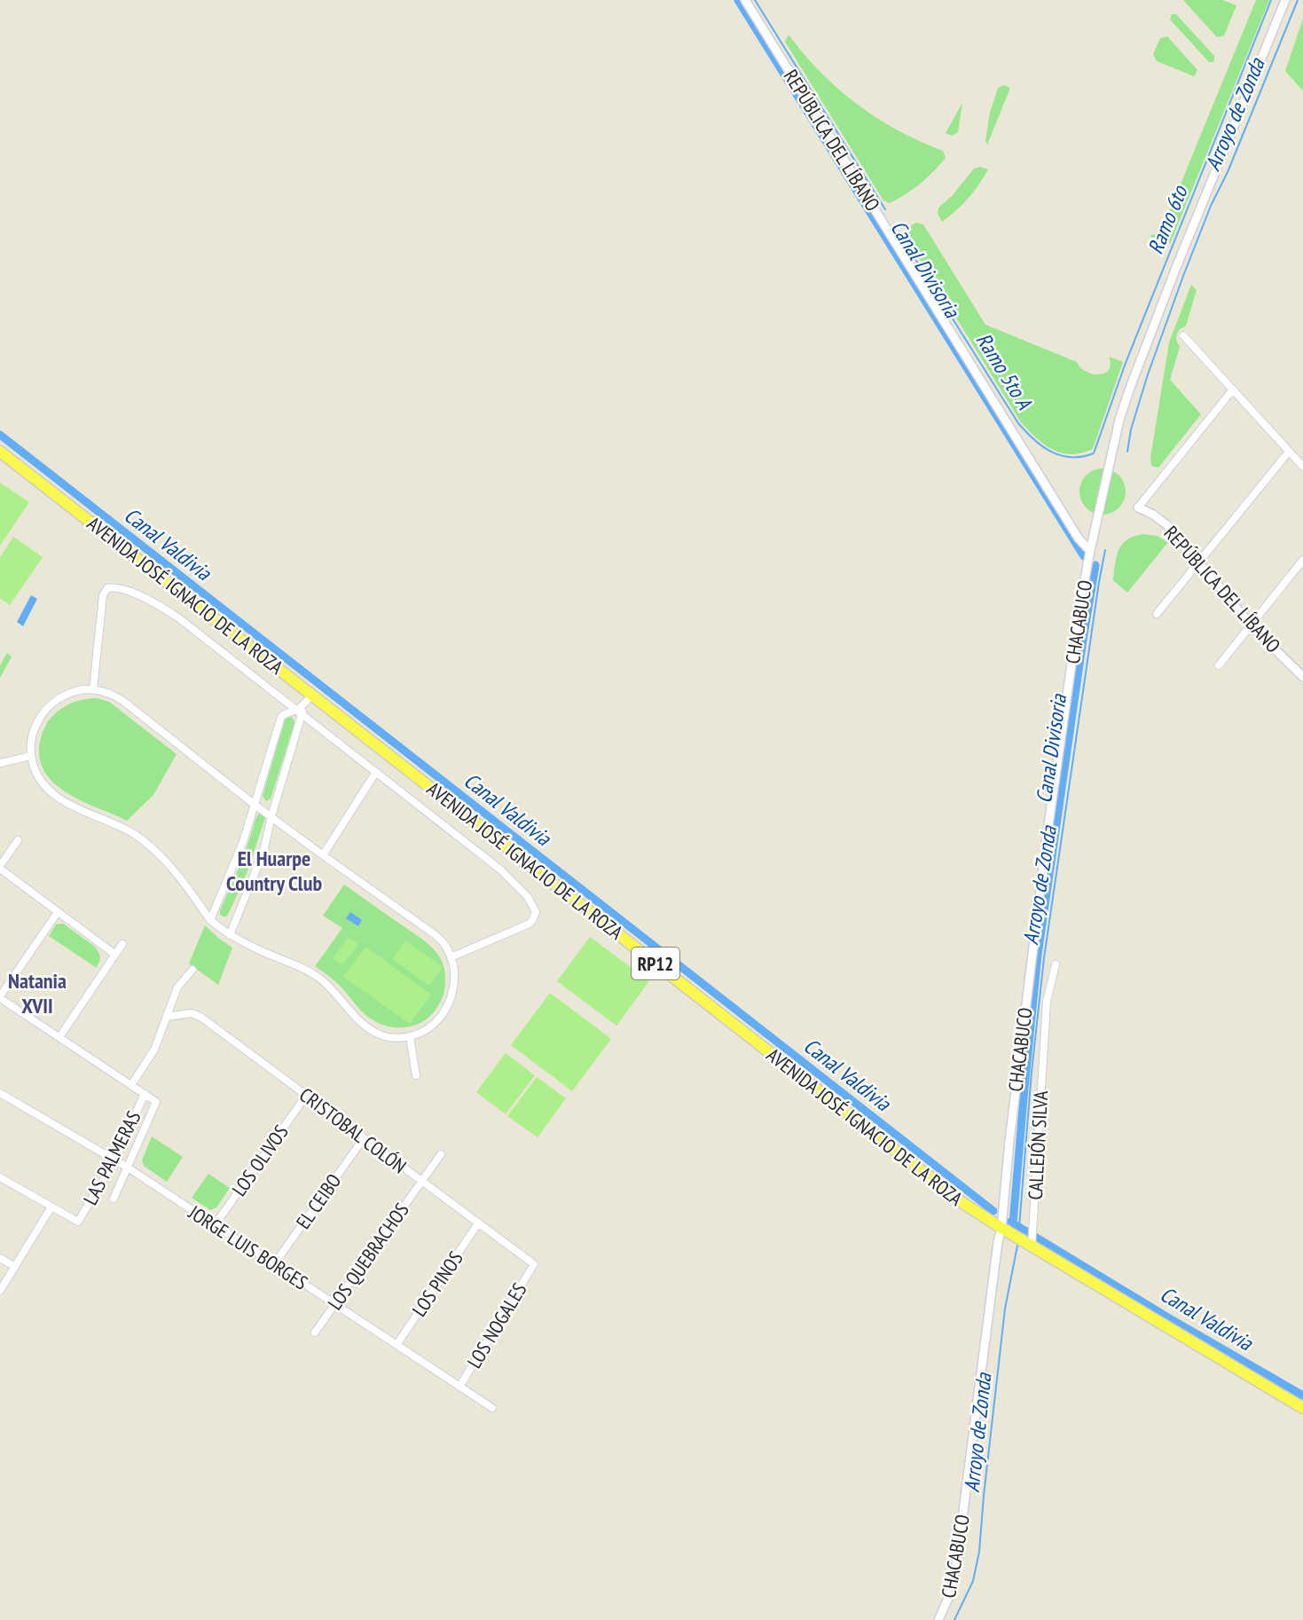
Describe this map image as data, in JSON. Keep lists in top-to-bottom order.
{
  "streets": {
    "main road": ["AVENIDA JOSÉ IGNACIO DE LA ROZA", "RP12"],
    "street": [
      "REPÚBLICA DEL LÍBANO",
      "CHACABUCO",
      "CRISTOBAL COLÓN",
      "CALLEJÓN SILVA",
      "LAS PALMERAS",
      "LOS OLIVOS",
      "EL CEIBO",
      "JORGE LUIS BORGES",
      "LOS QUEBRACHOS",
      "LOS PINOS",
      "LOS NOGALES"
    ]
  },
  "crossings": [
    ["REPÚBLICA DEL LÍBANO", "CHACABUCO"],
    ["AVENIDA JOSÉ IGNACIO DE LA ROZA", "CHACABUCO"],
    ["AVENIDA JOSÉ IGNACIO DE LA ROZA", "CALLEJÓN SILVA"],
    ["CRISTOBAL COLÓN", "LAS PALMERAS"],
    ["CRISTOBAL COLÓN", "LOS OLIVOS"],
    ["CRISTOBAL COLÓN", "EL CEIBO"],
    ["CRISTOBAL COLÓN", "LOS QUEBRACHOS"],
    ["CRISTOBAL COLÓN", "LOS PINOS"],
    ["CRISTOBAL COLÓN", "LOS NOGALES"],
    ["LAS PALMERAS", "JORGE LUIS BORGES"],
    ["LOS OLIVOS", "JORGE LUIS BORGES"],
    ["EL CEIBO", "JORGE LUIS BORGES"],
    ["JORGE LUIS BORGES", "LOS QUEBRACHOS"],
    ["JORGE LUIS BORGES", "LOS PINOS"],
    ["JORGE LUIS BORGES", "LOS NOGALES"]
  ],
  "districts": ["El Huarpe Country Club", "Natania XVII"],
  "water": [
    "Arroyo de Zonda",
    "Ramo 6to",
    "Canal Divisoria",
    "Ramo 5to A",
    "Canal Valdivia"
  ]
}
